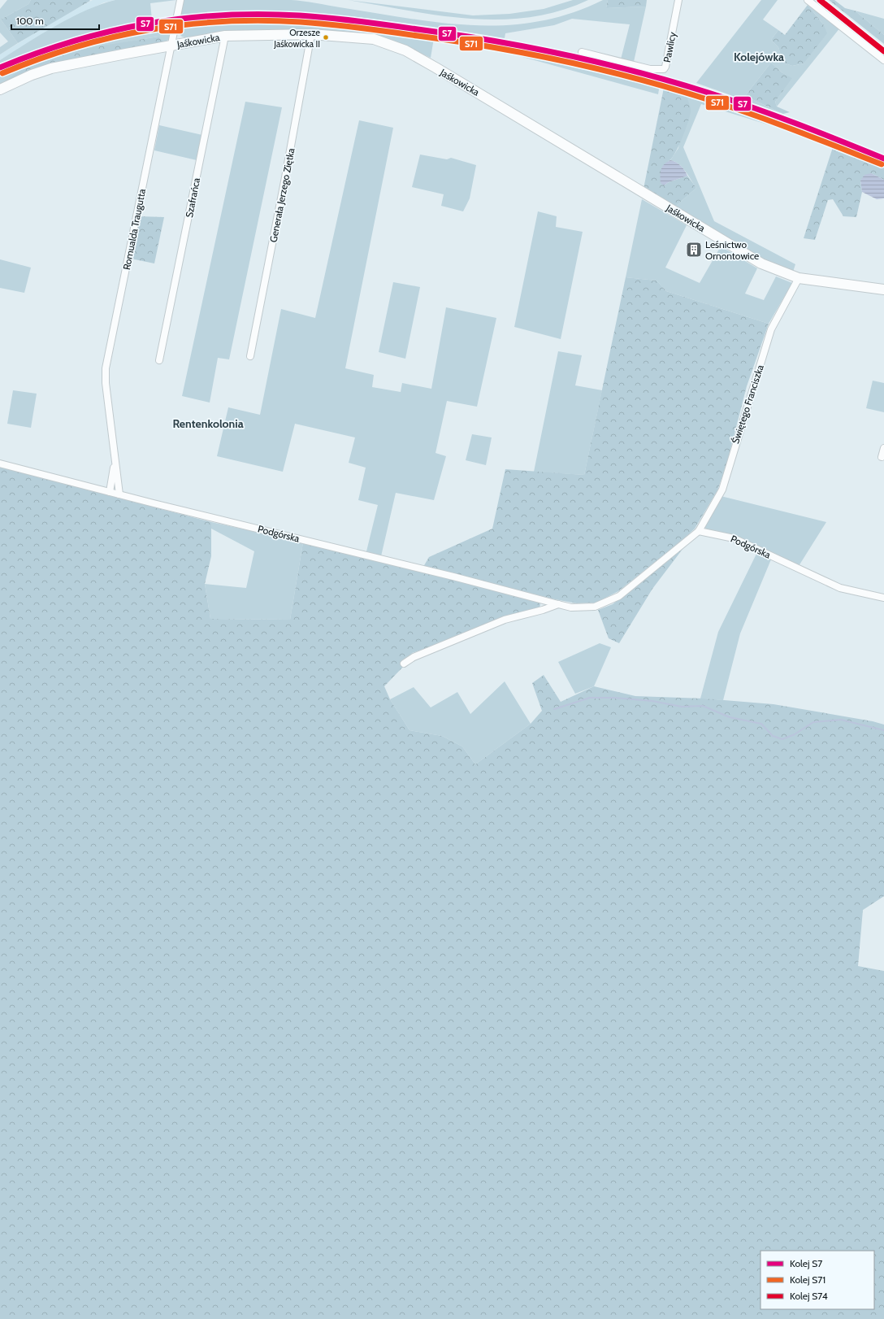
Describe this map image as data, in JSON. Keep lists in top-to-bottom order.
{
  "streets": {
    "street": [
      "Jaśkowicka",
      "Pawlicy",
      "Generała Jerzego Ziętka",
      "Szafrańca",
      "Romualda Traugutta",
      "Świętego Franciszka",
      "Podgórska"
    ]
  },
  "crossings": [
    ["Jaśkowicka", "Generała Jerzego Ziętka"],
    ["Jaśkowicka", "Szafrańca"],
    ["Jaśkowicka", "Romualda Traugutta"],
    ["Jaśkowicka", "Świętego Franciszka"],
    ["Romualda Traugutta", "Podgórska"],
    ["Świętego Franciszka", "Podgórska"]
  ],
  "districts": ["Kolejówka", "Rentenkolonia"],
  "places": {
    "other": ["Orzesze Jaśkowicka II"],
    "building": ["Leśnictwo Ornontowice"]
  },
  "lines": ["rail line S74", "rail line S7", "rail line S71"],
  "legend": ["Kolej S7", "Kolej S71", "Kolej S74"],
  "scale_bar": "100 m"
}
